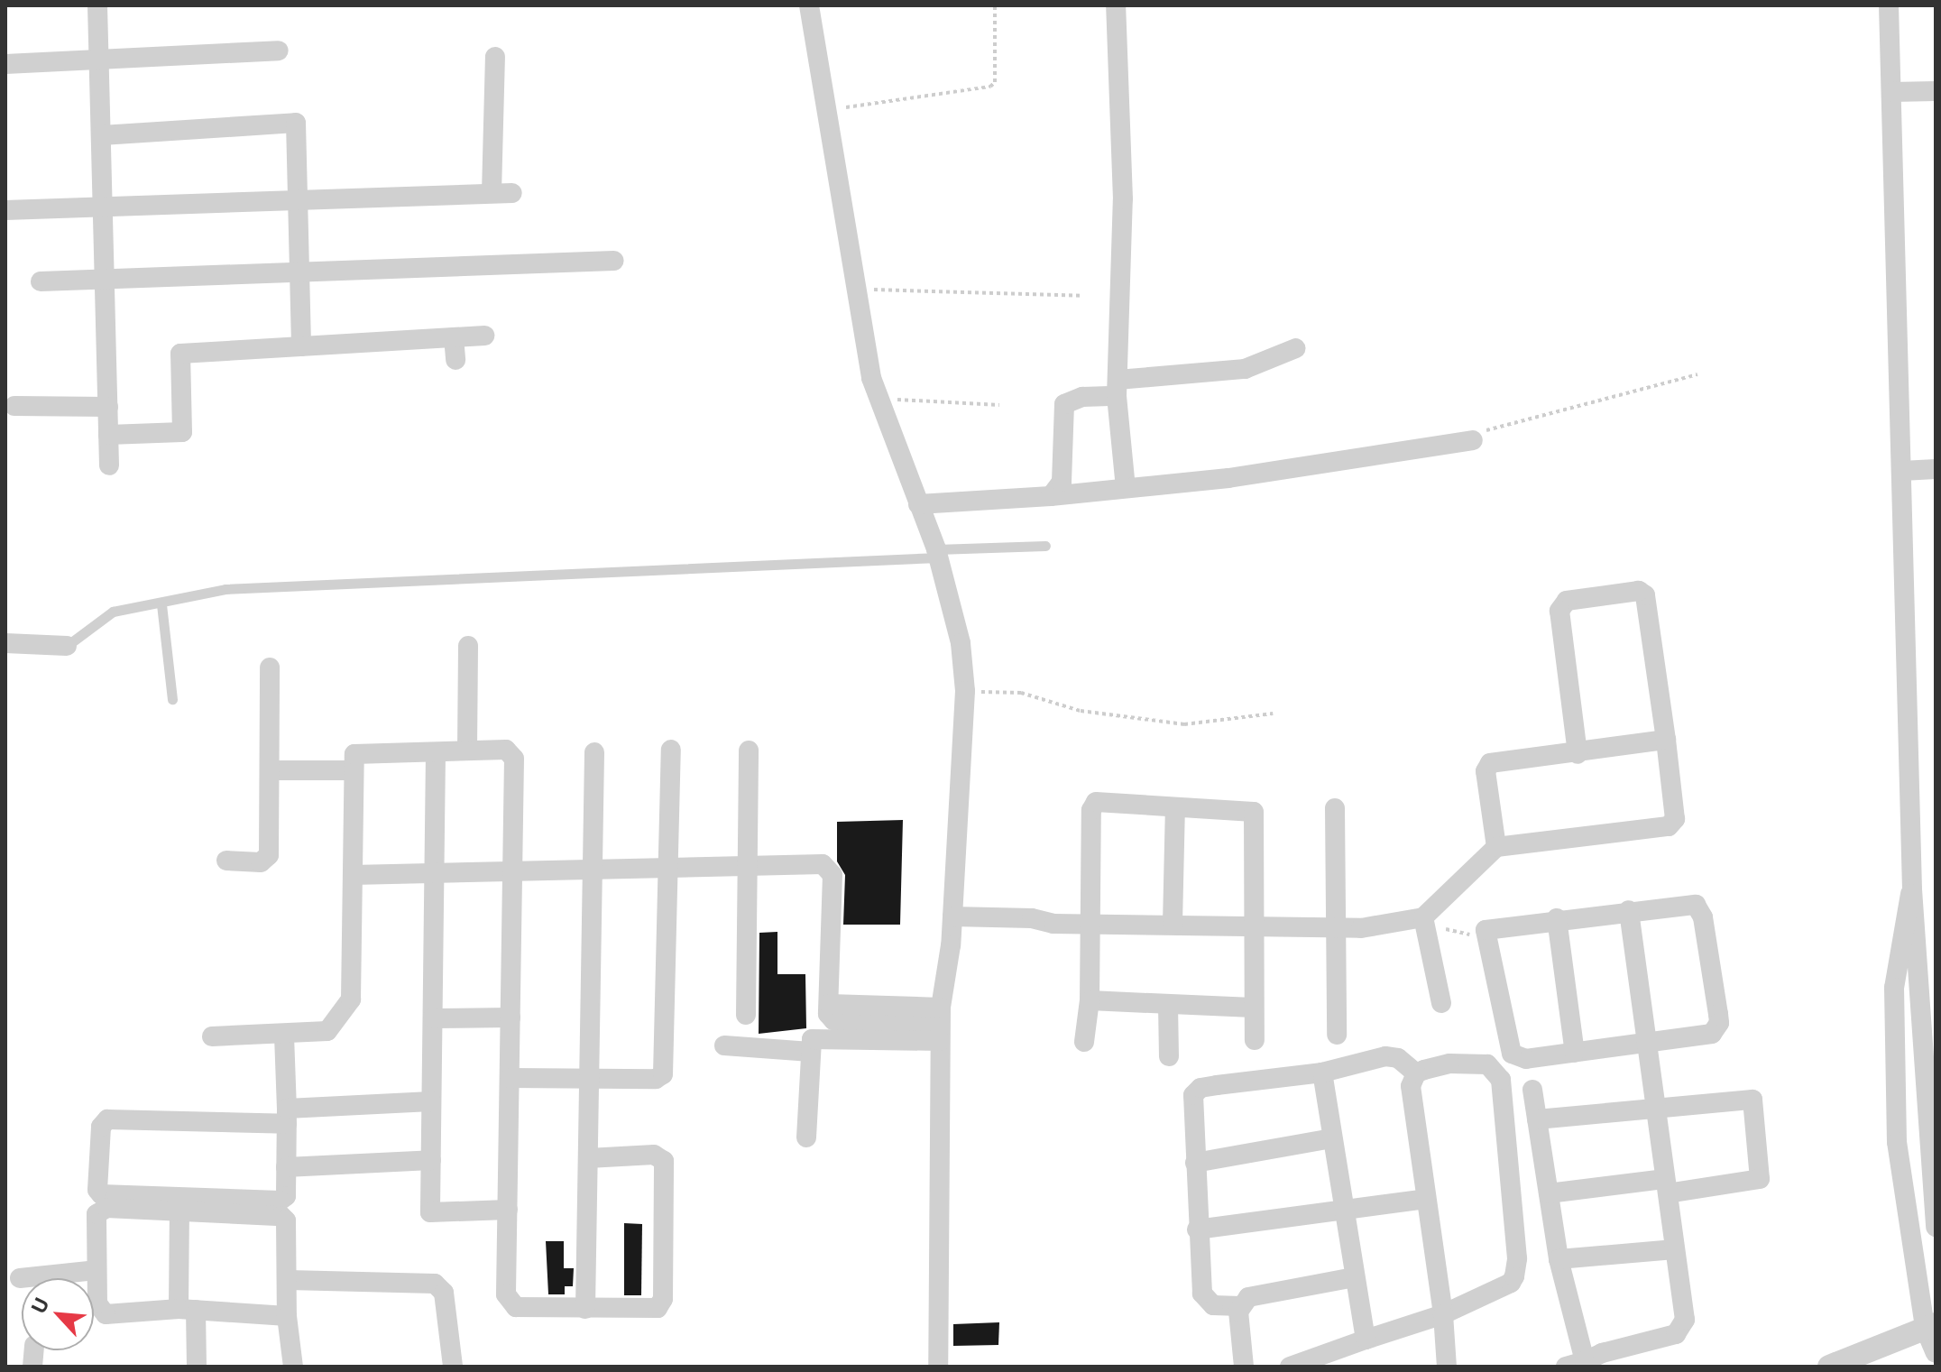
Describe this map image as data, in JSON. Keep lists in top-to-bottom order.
{
  "north": "top left"
}
